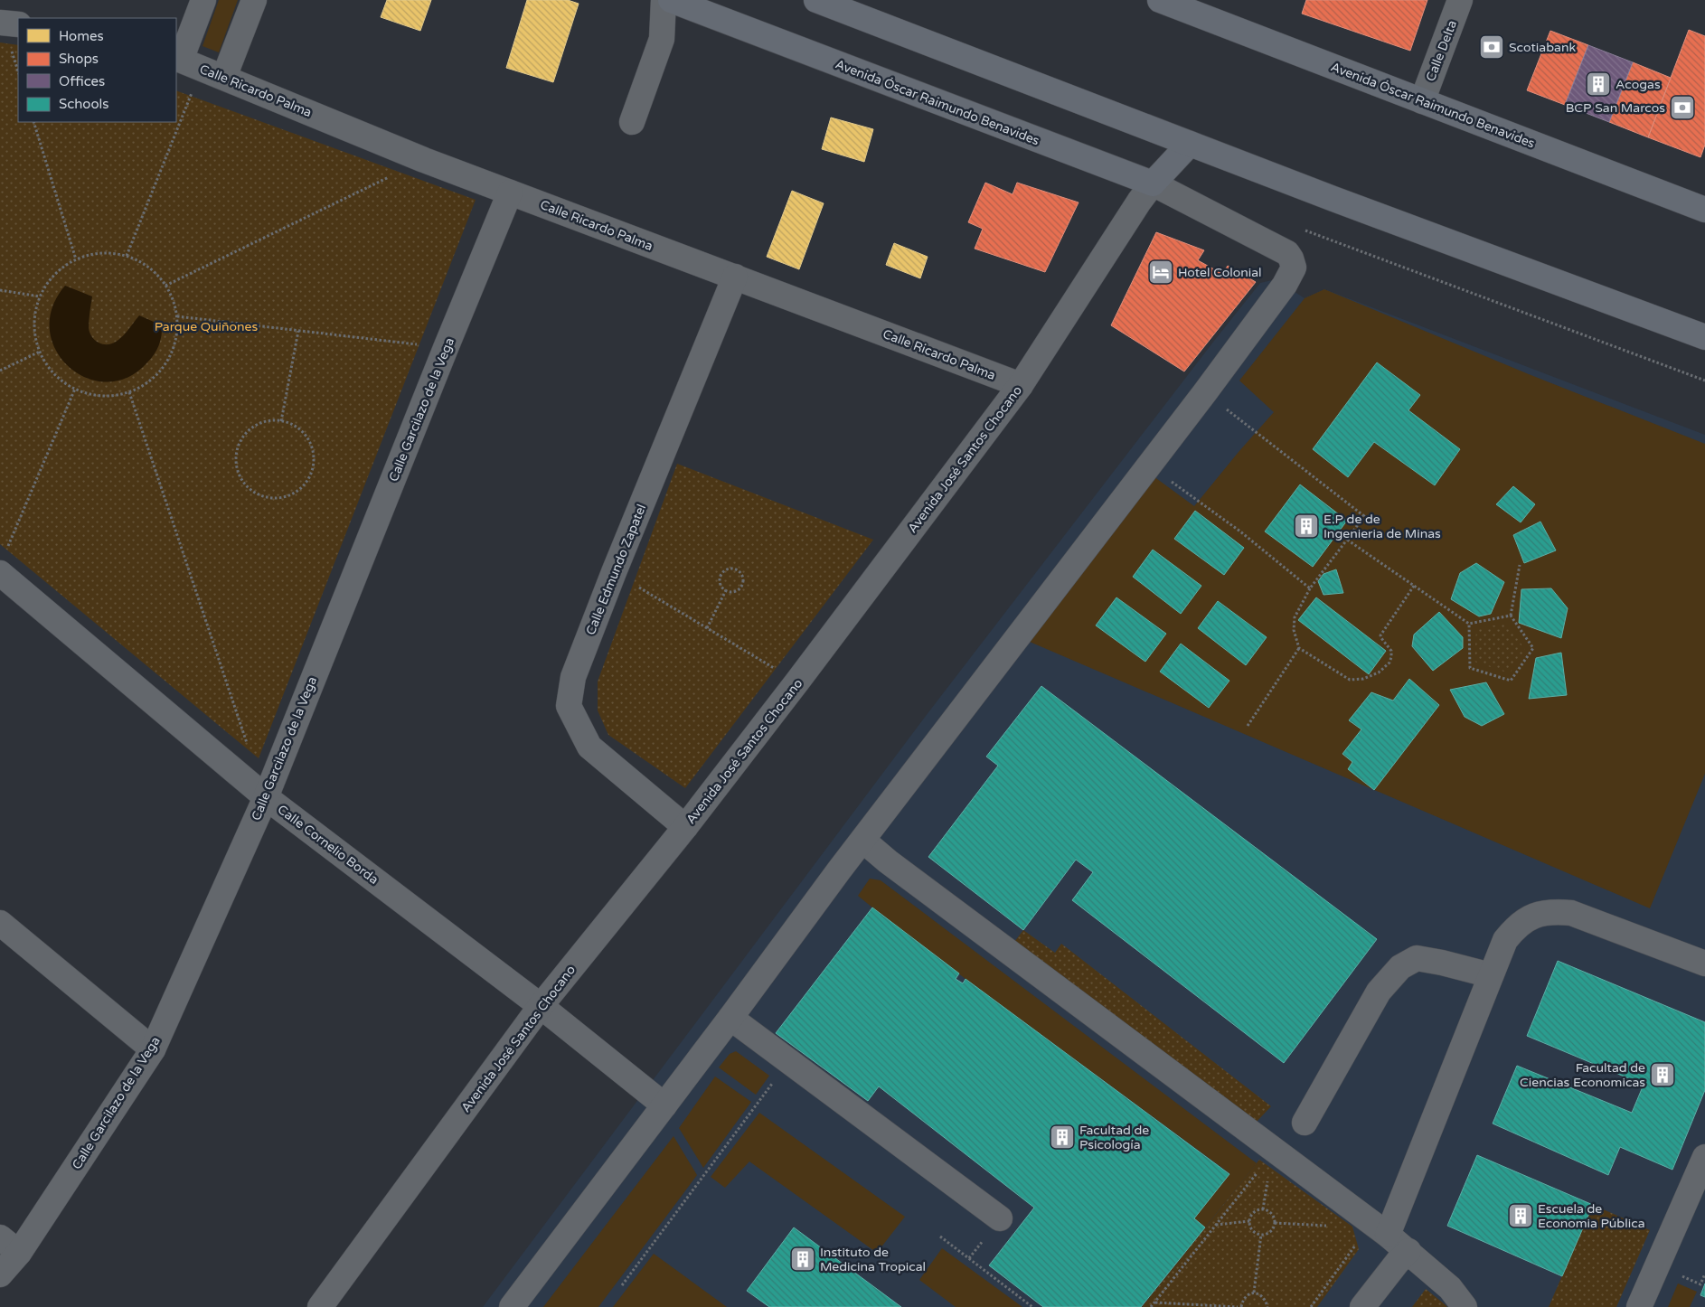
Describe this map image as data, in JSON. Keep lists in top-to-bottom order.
{
  "streets": {
    "main road": ["Avenida Óscar Raimundo Benavides"],
    "street": [
      "Calle Delta",
      "Calle Ricardo Palma",
      "Calle Garcilazo de la Vega",
      "Avenida José Santos Chocano",
      "Calle Edmundo Zapatel",
      "Calle Cornelio Borda"
    ]
  },
  "crossings": [
    ["Calle Delta", "Avenida Óscar Raimundo Benavides"],
    ["Calle Ricardo Palma", "Calle Garcilazo de la Vega"],
    ["Calle Ricardo Palma", "Avenida José Santos Chocano"],
    ["Calle Ricardo Palma", "Calle Edmundo Zapatel"],
    ["Avenida Óscar Raimundo Benavides", "Avenida José Santos Chocano"],
    ["Calle Garcilazo de la Vega", "Calle Cornelio Borda"],
    ["Avenida José Santos Chocano", "Calle Edmundo Zapatel"],
    ["Avenida José Santos Chocano", "Calle Cornelio Borda"]
  ],
  "parks": ["Parque Quiñones"],
  "places": {
    "bank": ["Scotiabank", "BCP San Marcos"],
    "building": [
      "Acogas",
      "E.P de de Ingenieria de Minas",
      "Facultad de Ciencias Economicas",
      "Facultad de Psicología",
      "Escuela de Economia Pública",
      "Instituto de Medicina Tropical"
    ],
    "hotel": ["Hotel Colonial"]
  },
  "legend": [
    "Homes",
    "Shops",
    "Offices",
    "Schools"
  ]
}
